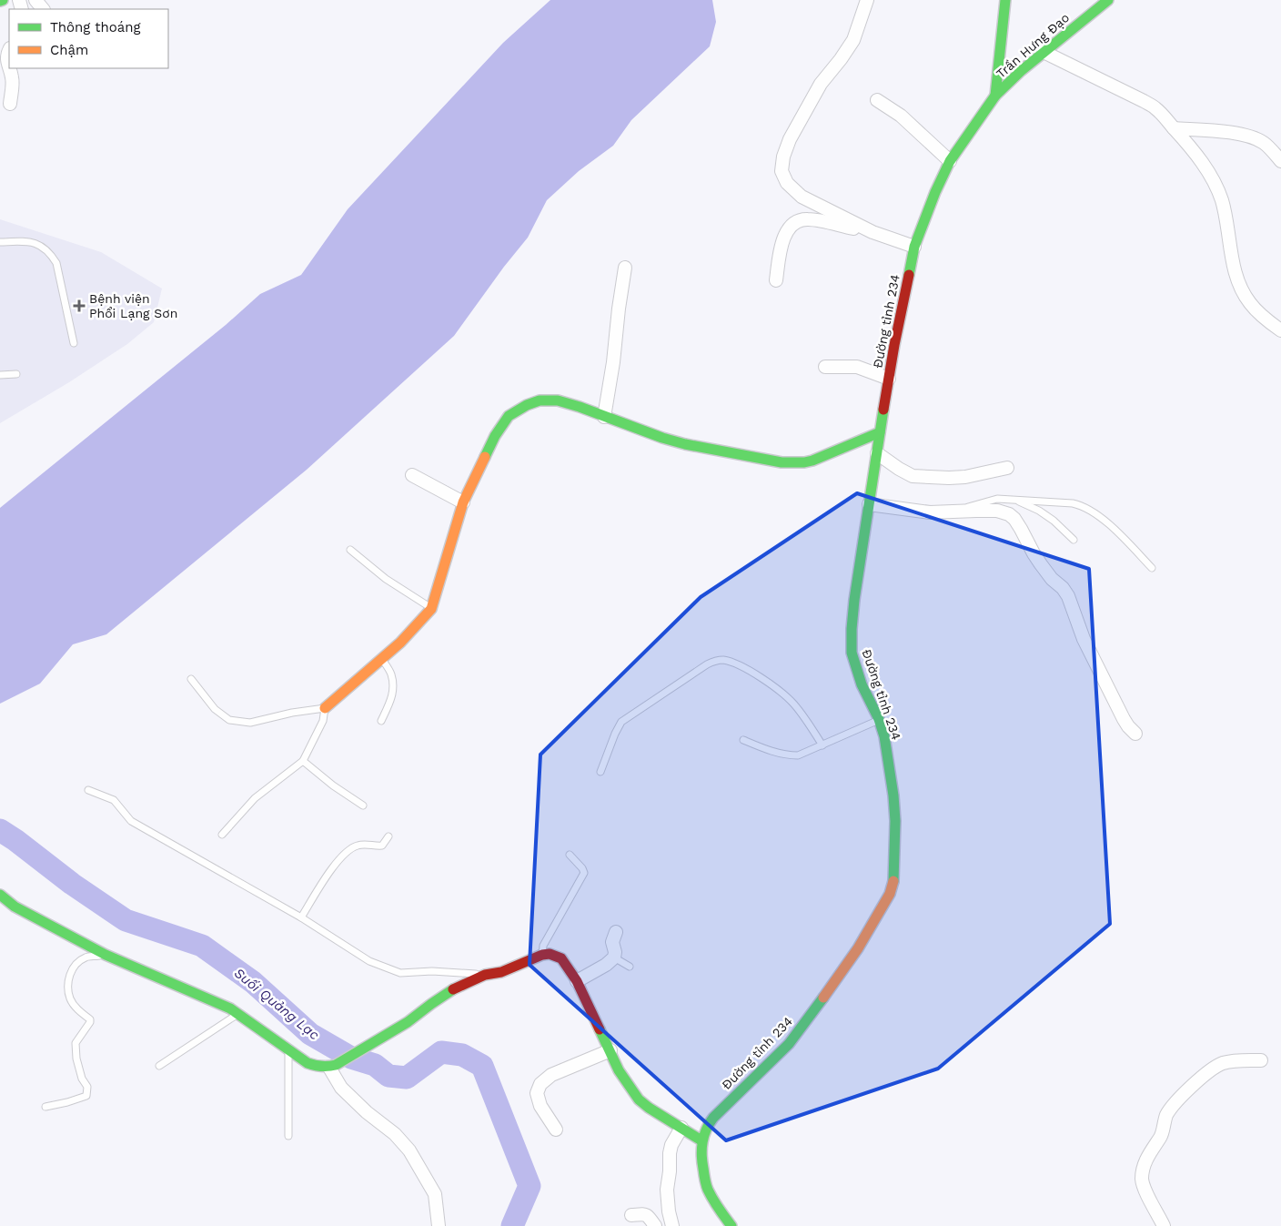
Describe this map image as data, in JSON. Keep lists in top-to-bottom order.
{
  "streets": {
    "street": ["Trần Hưng Đạo", "Đường tỉnh 234"]
  },
  "crossings": [
    ["Trần Hưng Đạo", "Đường tỉnh 234"]
  ],
  "water": ["Suối Quảng Lạc"],
  "places": {
    "health": ["Bệnh viện Phổi Lạng Sơn"]
  },
  "legend": ["Thông thoáng", "Chậm"]
}
